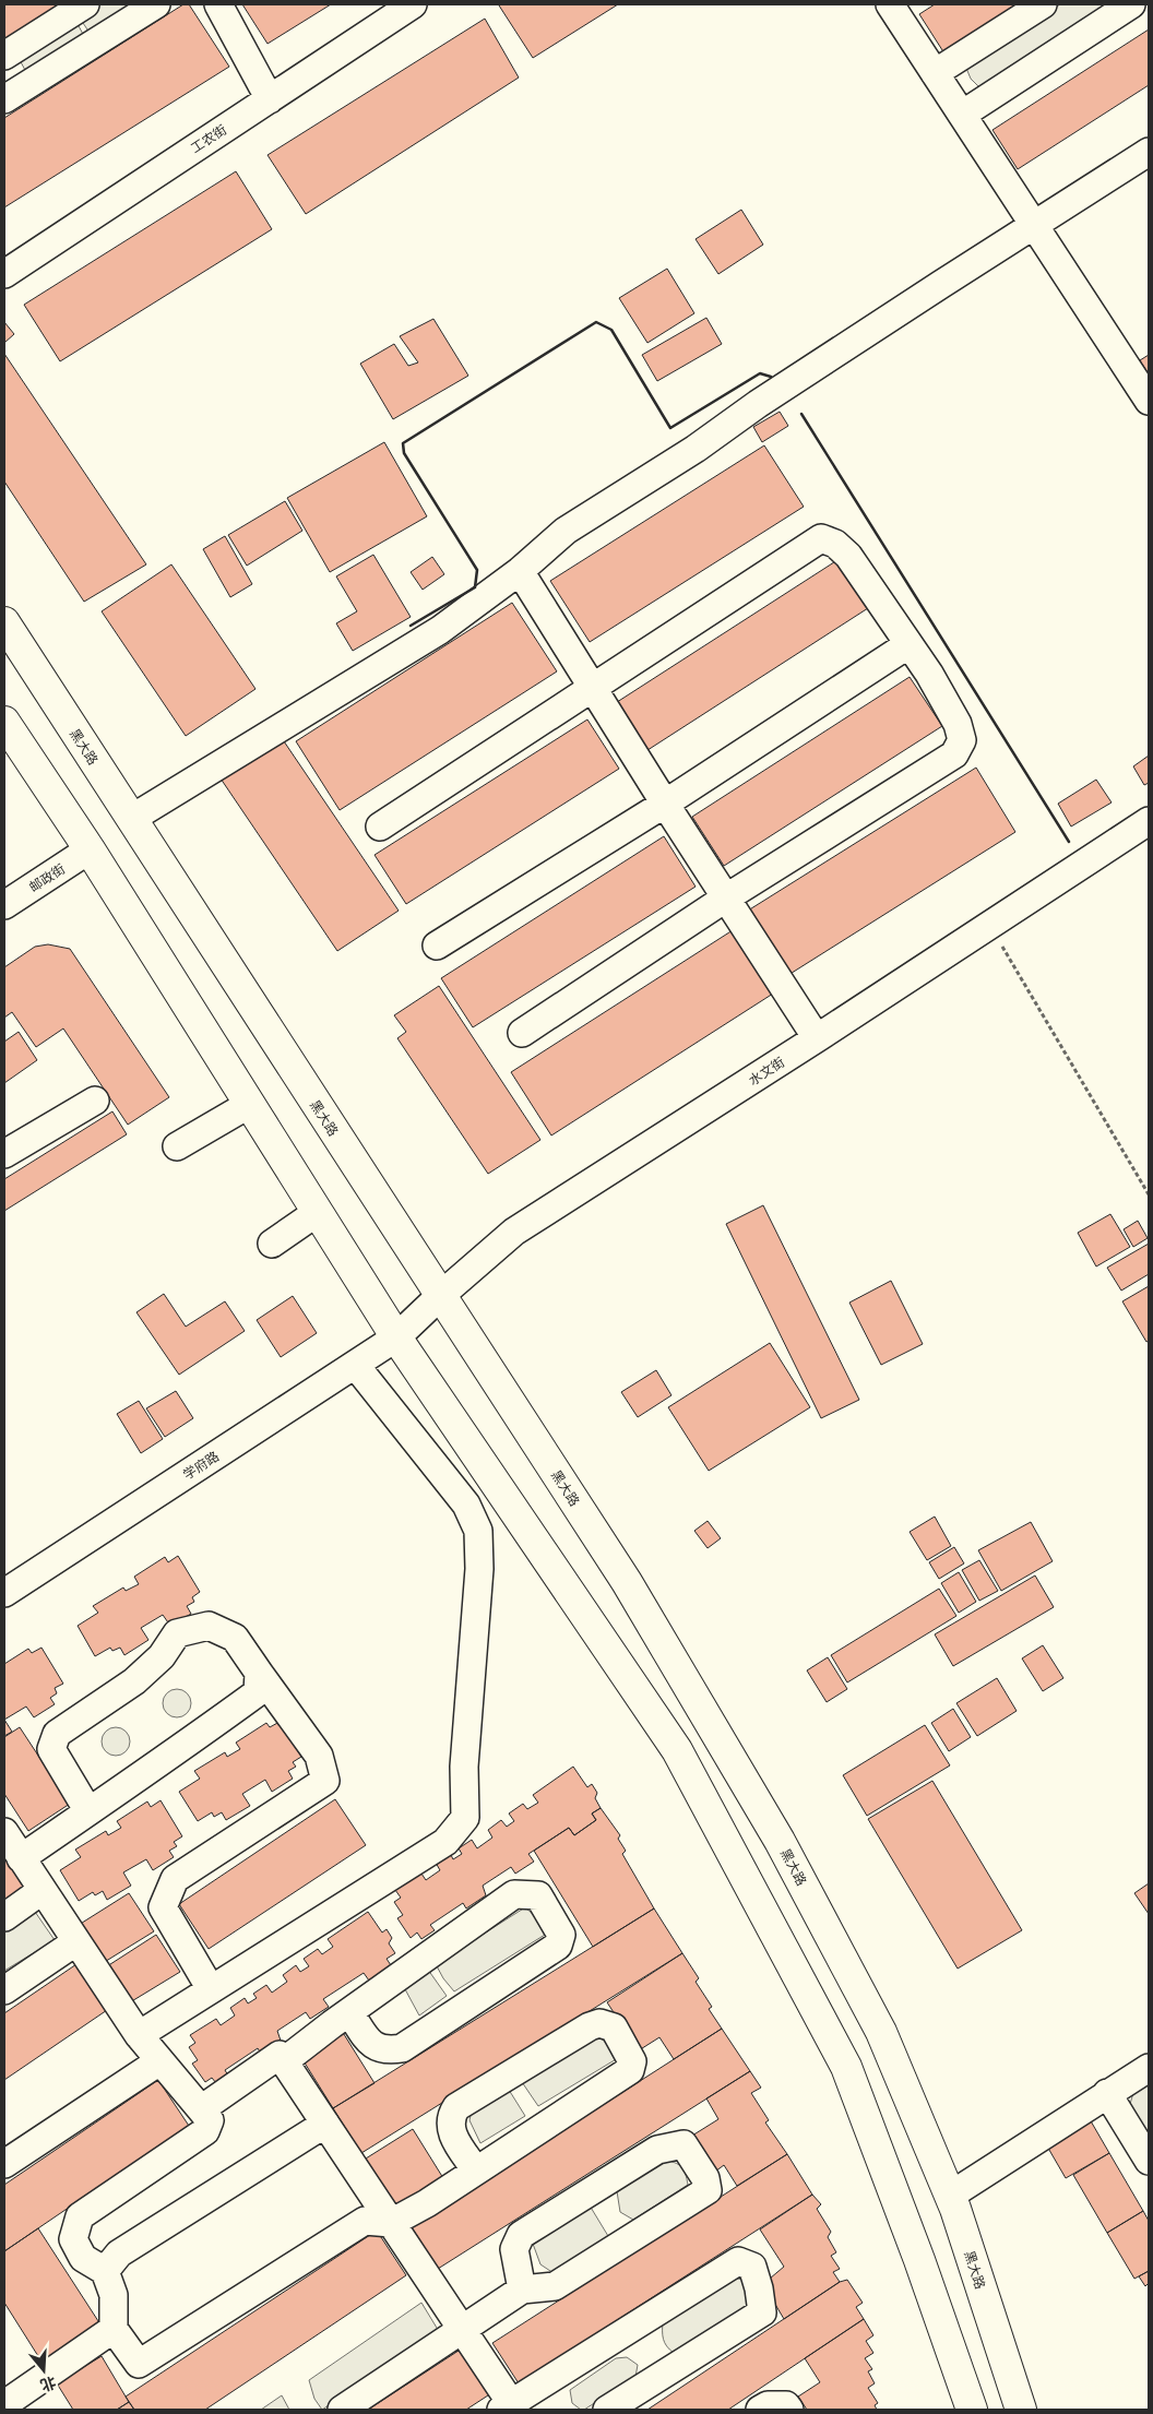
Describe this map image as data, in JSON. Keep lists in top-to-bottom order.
{
  "streets": {
    "highway": ["黑大路"],
    "street": [
      "工农街",
      "邮政街",
      "水文街",
      "学府路"
    ]
  },
  "crossings": [
    ["黑大路", "水文街"],
    ["水文街", "学府路"]
  ],
  "north": "bottom"
}
